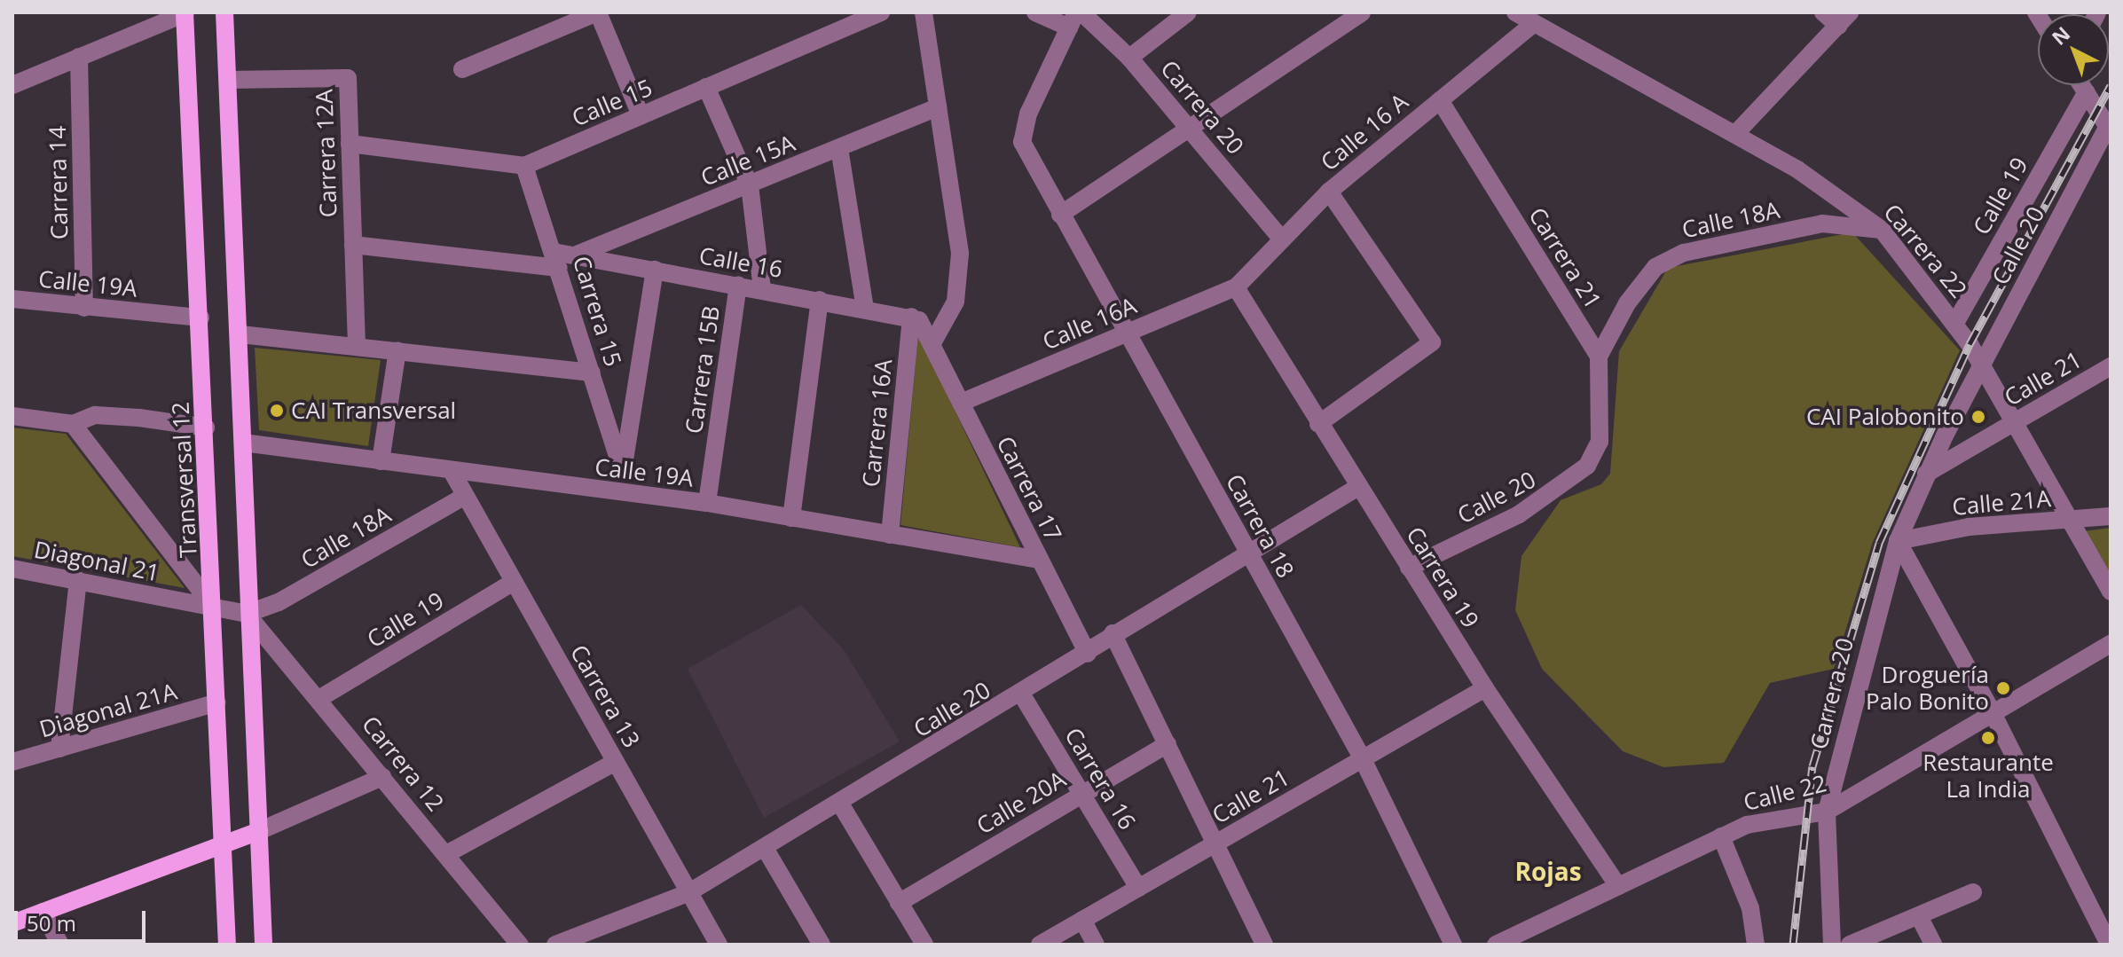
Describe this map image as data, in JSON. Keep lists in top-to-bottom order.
{
  "streets": {
    "main road": ["Transversal 12"],
    "street": [
      "Calle 15",
      "Carrera 20",
      "Calle 16 A",
      "Carrera 12A",
      "Calle 15A",
      "Carrera 14",
      "Calle 19",
      "Calle 18A",
      "Calle 20",
      "Carrera 22",
      "Carrera 21",
      "Calle 16",
      "Calle 19A",
      "Carrera 15",
      "Calle 16A",
      "Carrera 15B",
      "Calle 21",
      "Carrera 16A",
      "Carrera 17",
      "Calle 21A",
      "Carrera 18",
      "Diagonal 21",
      "Carrera 19",
      "Carrera 13",
      "Diagonal 21A",
      "Carrera 12",
      "Carrera 16",
      "Calle 22",
      "Calle 20A"
    ]
  },
  "crossings": [
    ["Calle 15", "Carrera 15"],
    ["Carrera 20", "Calle 16 A"],
    ["Carrera 20", "Calle 20"],
    ["Carrera 20", "Calle 21A"],
    ["Carrera 20", "Carrera 18"],
    ["Carrera 20", "Calle 22"],
    ["Calle 16 A", "Carrera 22"],
    ["Calle 16 A", "Carrera 21"],
    ["Calle 16 A", "Calle 16A"],
    ["Calle 16 A", "Carrera 19"],
    ["Calle 15A", "Calle 16"],
    ["Carrera 14", "Calle 19A"],
    ["Calle 19", "Carrera 22"],
    ["Calle 19", "Carrera 13"],
    ["Calle 19", "Carrera 12"],
    ["Calle 18A", "Carrera 22"],
    ["Calle 18A", "Carrera 21"],
    ["Calle 18A", "Carrera 13"],
    ["Calle 18A", "Carrera 12"],
    ["Calle 20", "Carrera 22"],
    ["Calle 20", "Carrera 21"],
    ["Calle 20", "Calle 21"],
    ["Calle 20", "Carrera 17"],
    ["Calle 20", "Calle 21A"],
    ["Calle 20", "Carrera 18"],
    ["Calle 20", "Carrera 19"],
    ["Calle 20", "Carrera 13"],
    ["Calle 20", "Carrera 16"],
    ["Carrera 22", "Calle 21"],
    ["Carrera 22", "Calle 21A"],
    ["Calle 16", "Carrera 15"],
    ["Calle 16", "Carrera 15B"],
    ["Calle 16", "Carrera 16A"],
    ["Calle 16", "Carrera 17"],
    ["Calle 19A", "Carrera 15B"],
    ["Calle 19A", "Carrera 16A"],
    ["Calle 19A", "Transversal 12"],
    ["Calle 19A", "Carrera 17"],
    ["Calle 19A", "Carrera 13"],
    ["Calle 16A", "Carrera 17"],
    ["Calle 16A", "Carrera 18"],
    ["Calle 16A", "Carrera 19"],
    ["Calle 21", "Carrera 18"],
    ["Calle 21", "Carrera 19"],
    ["Calle 21", "Carrera 16"],
    ["Carrera 16A", "Carrera 17"],
    ["Transversal 12", "Diagonal 21"],
    ["Transversal 12", "Diagonal 21A"],
    ["Carrera 19", "Calle 22"],
    ["Carrera 16", "Calle 20A"]
  ],
  "districts": ["Rojas"],
  "places": [
    "CAI Transversal",
    "CAI Palobonito",
    "Droguería Palo Bonito",
    "Restaurante La India"
  ],
  "scale_bar": "50 m",
  "north": "top left"
}
